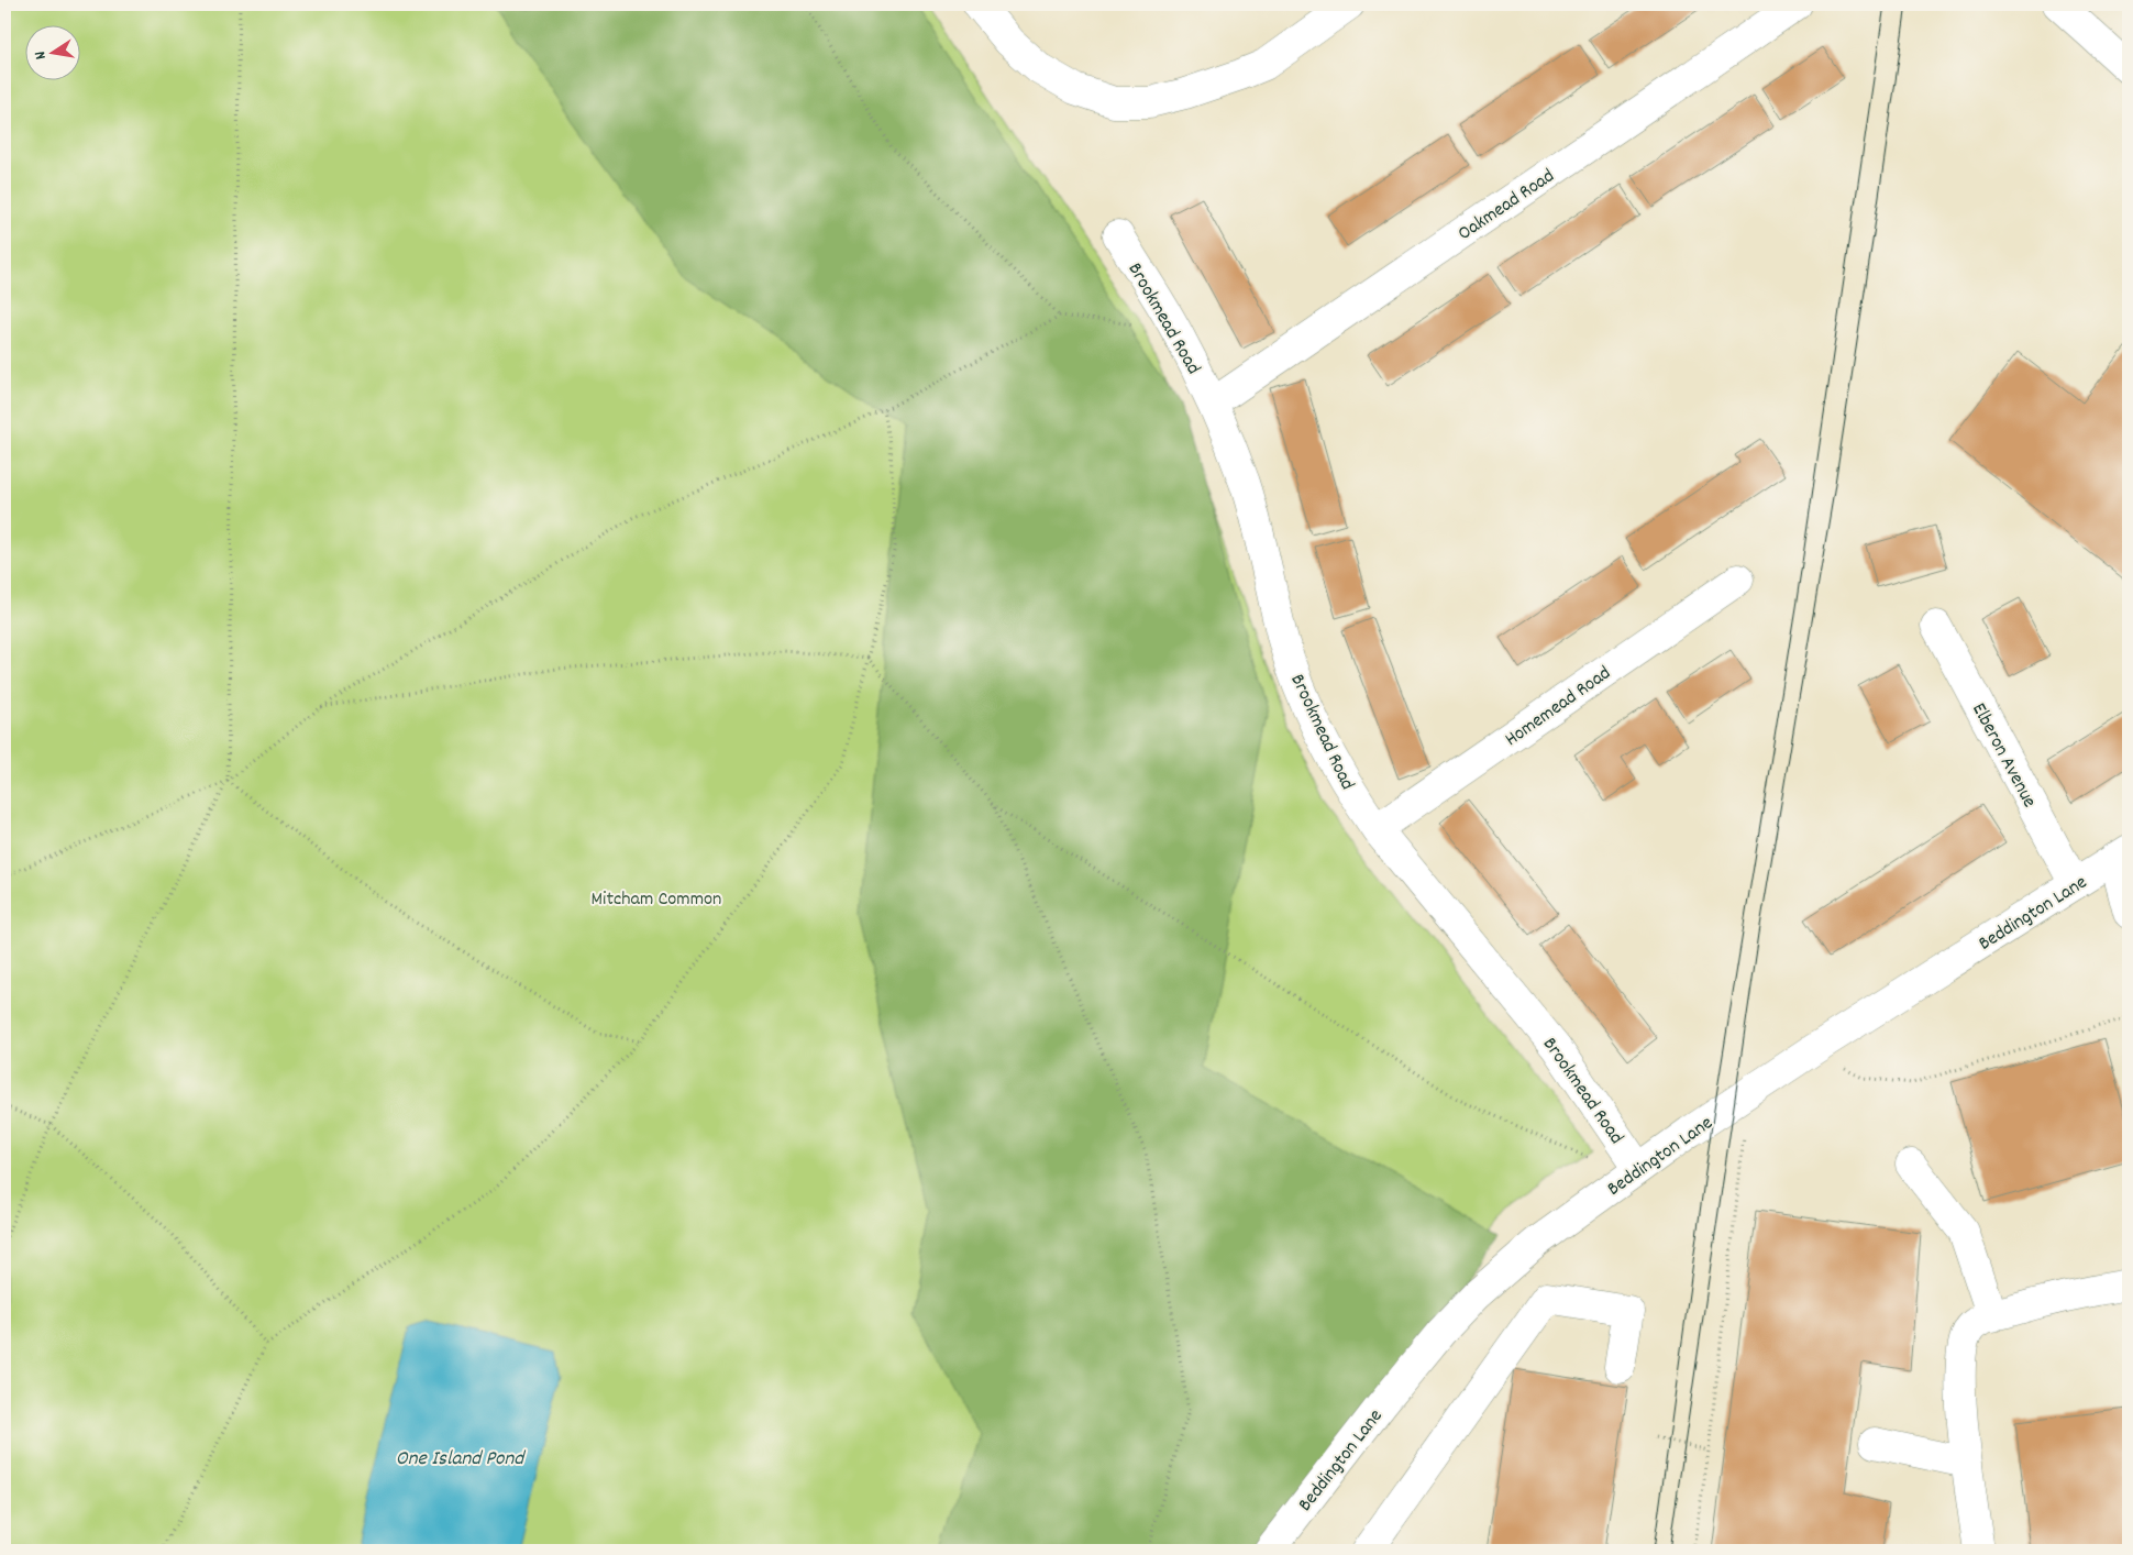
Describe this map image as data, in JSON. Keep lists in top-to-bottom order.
{
  "streets": {
    "street": [
      "Oakmead Road",
      "Brookmead Road",
      "Homemead Road",
      "Elberon Avenue",
      "Beddington Lane"
    ]
  },
  "crossings": [
    ["Oakmead Road", "Brookmead Road"],
    ["Brookmead Road", "Homemead Road"],
    ["Brookmead Road", "Beddington Lane"],
    ["Elberon Avenue", "Beddington Lane"]
  ],
  "water": ["One Island Pond"],
  "parks": ["Mitcham Common"],
  "north": "left"
}
